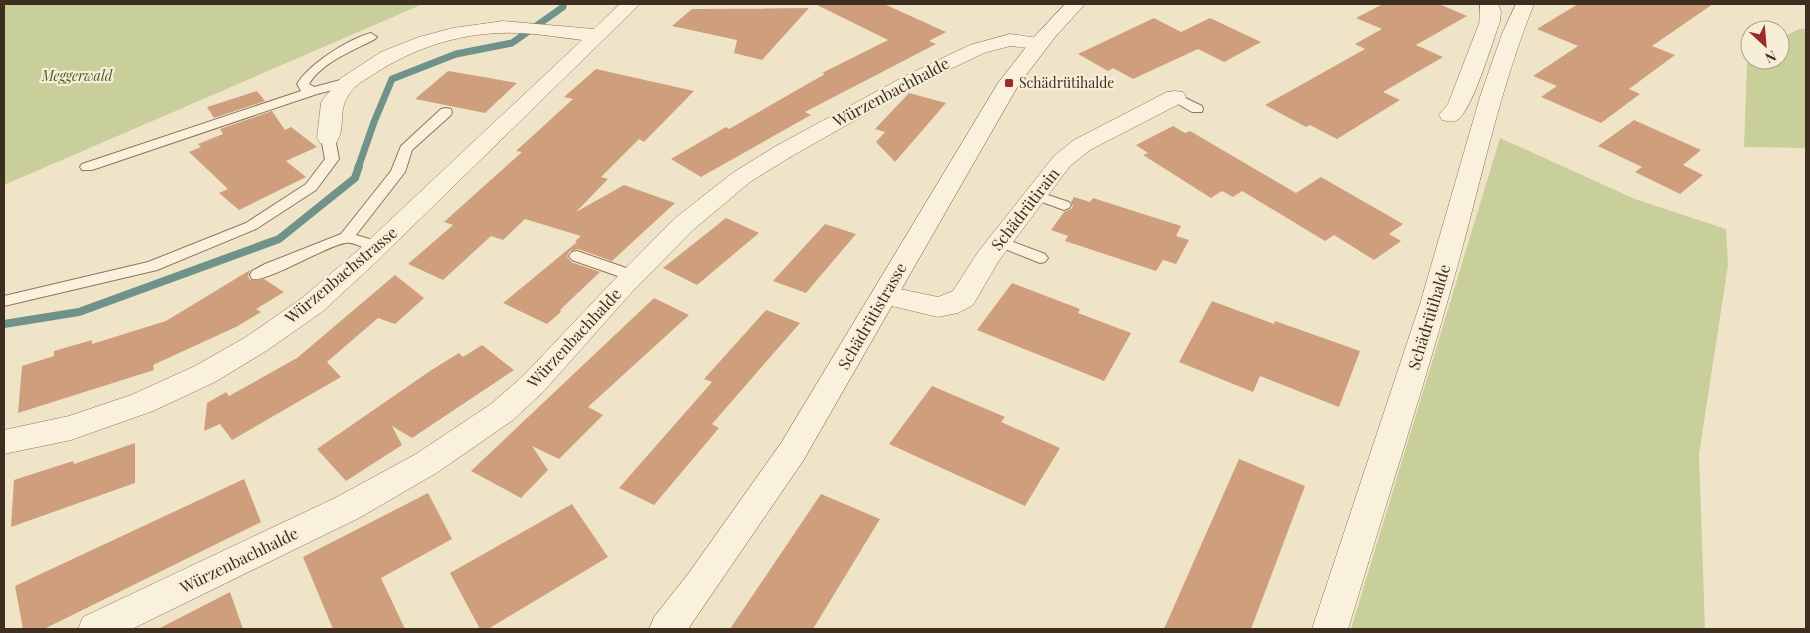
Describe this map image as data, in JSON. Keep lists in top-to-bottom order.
{
  "streets": {
    "street": [
      "Würzenbachhalde",
      "Schädrütirain",
      "Würzenbachstrasse",
      "Schädrütistrasse",
      "Schädrütihalde"
    ]
  },
  "crossings": [
    ["Würzenbachhalde", "Schädrütistrasse"],
    ["Schädrütirain", "Schädrütistrasse"]
  ],
  "parks": ["Meggerwald"],
  "places": {
    "transit": ["Schädrütihalde"]
  },
  "north": "bottom right"
}
